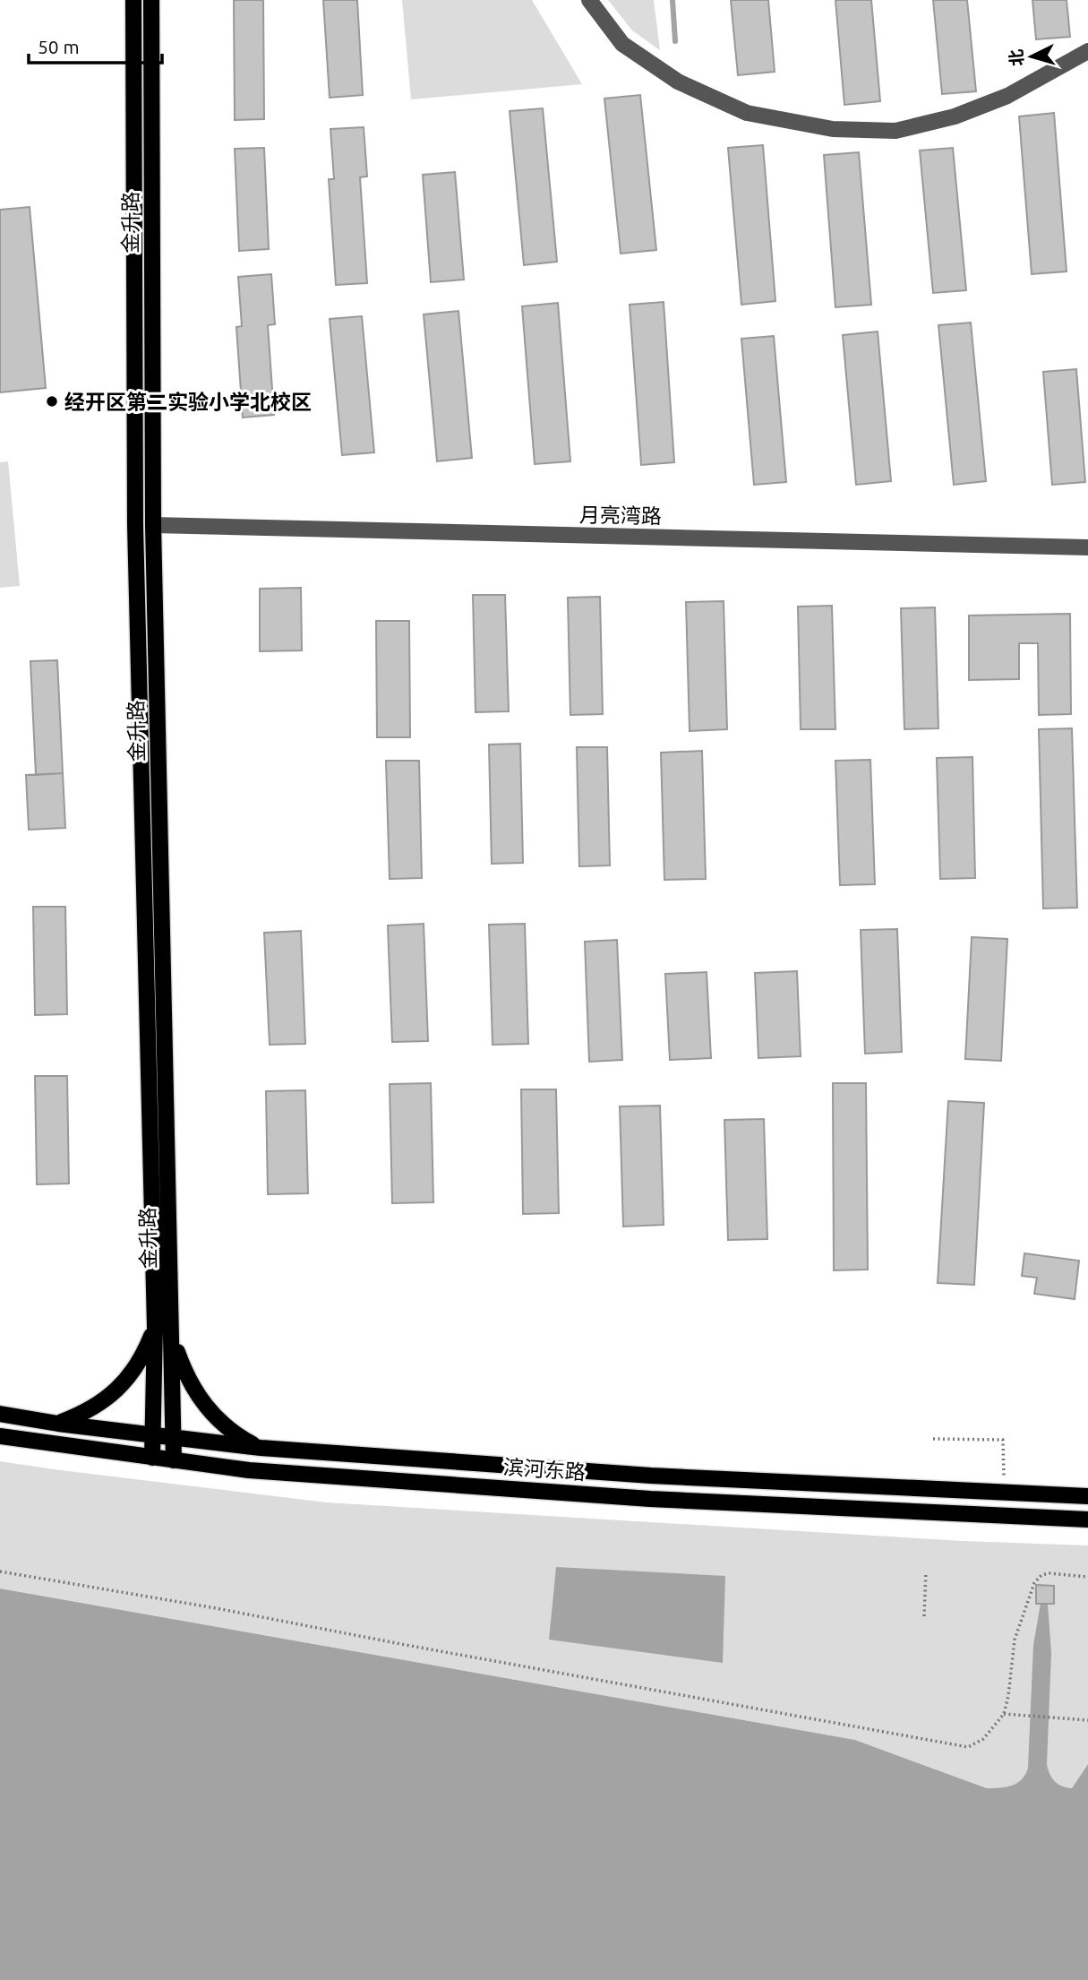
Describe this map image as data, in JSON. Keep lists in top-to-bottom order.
{
  "streets": {
    "main road": ["金升路", "滨河东路"],
    "street": ["月亮湾路"]
  },
  "crossings": [
    ["金升路", "月亮湾路"],
    ["金升路", "滨河东路"]
  ],
  "places": ["经开区第二实验小学北校区"],
  "scale_bar": "50 m",
  "north": "left"
}
